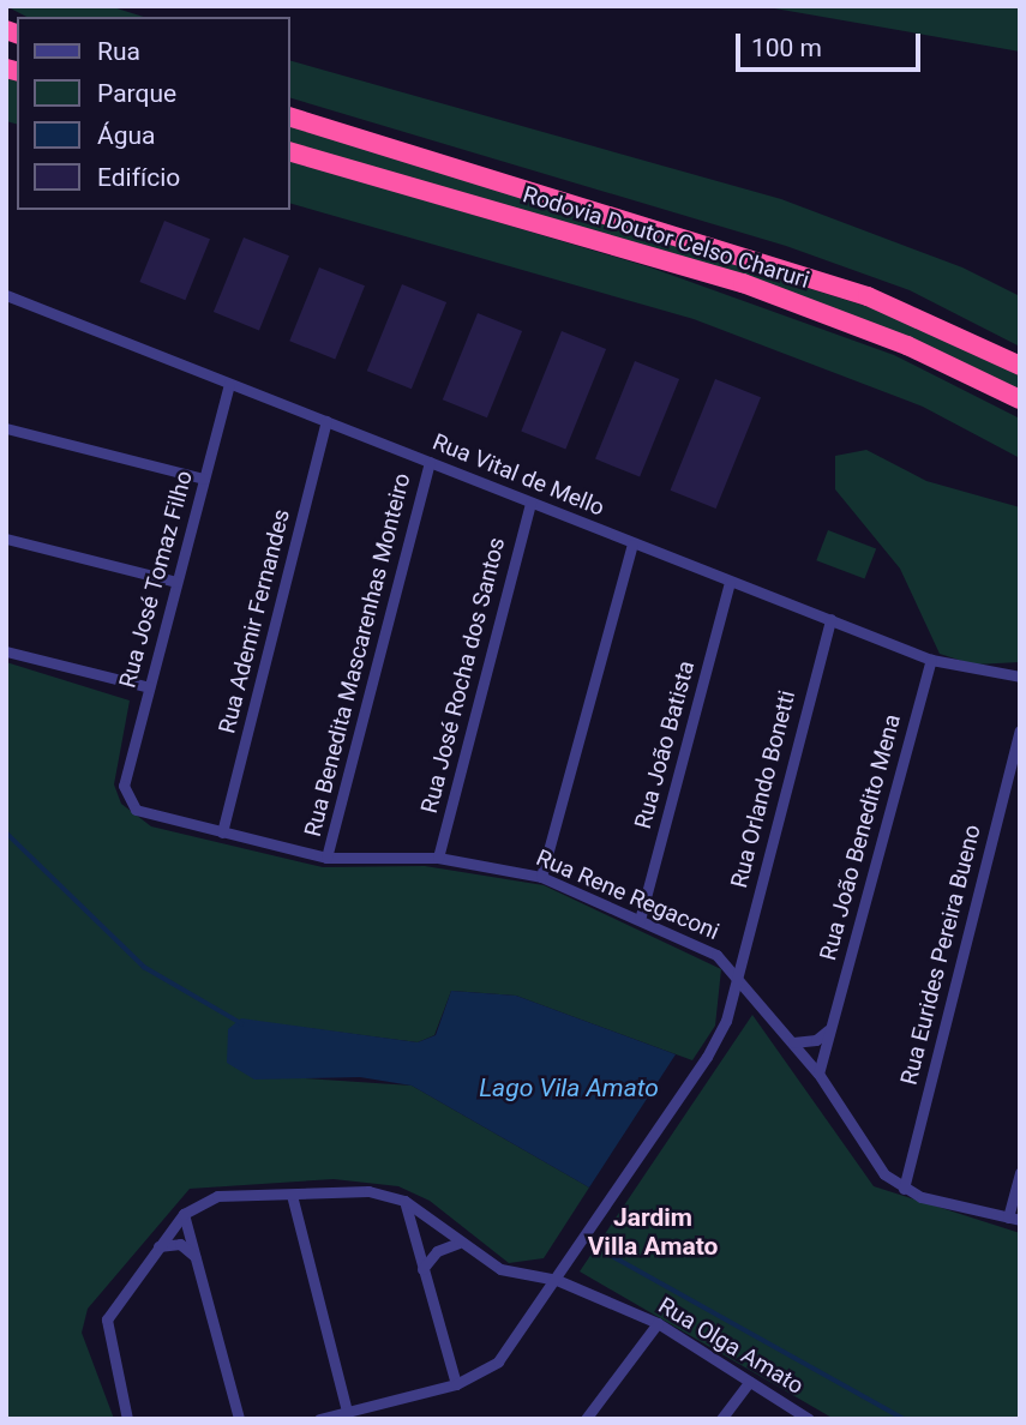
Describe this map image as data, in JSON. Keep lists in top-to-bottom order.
{
  "streets": {
    "highway": ["Rodovia Doutor Celso Charuri"],
    "street": [
      "Rua Vital de Mello",
      "Rua José Tomaz Filho",
      "Rua Ademir Fernandes",
      "Rua Benedita Mascarenhas Monteiro",
      "Rua José Rocha dos Santos",
      "Rua João Batista",
      "Rua Orlando Bonetti",
      "Rua João Benedito Mena",
      "Rua Rene Regaconi",
      "Rua Eurides Pereira Bueno",
      "Rua Olga Amato"
    ]
  },
  "crossings": [
    ["Rua Vital de Mello", "Rua José Tomaz Filho"],
    ["Rua Vital de Mello", "Rua Ademir Fernandes"],
    ["Rua Vital de Mello", "Rua Benedita Mascarenhas Monteiro"],
    ["Rua Vital de Mello", "Rua José Rocha dos Santos"],
    ["Rua Vital de Mello", "Rua João Batista"],
    ["Rua Vital de Mello", "Rua Orlando Bonetti"],
    ["Rua Vital de Mello", "Rua João Benedito Mena"],
    ["Rua José Tomaz Filho", "Rua Rene Regaconi"],
    ["Rua Ademir Fernandes", "Rua Rene Regaconi"],
    ["Rua Benedita Mascarenhas Monteiro", "Rua Rene Regaconi"],
    ["Rua José Rocha dos Santos", "Rua Rene Regaconi"],
    ["Rua João Batista", "Rua Rene Regaconi"],
    ["Rua Orlando Bonetti", "Rua Rene Regaconi"],
    ["Rua Orlando Bonetti", "Rua Olga Amato"],
    ["Rua João Benedito Mena", "Rua Rene Regaconi"],
    ["Rua Rene Regaconi", "Rua Eurides Pereira Bueno"]
  ],
  "districts": ["Jardim Villa Amato"],
  "water": ["Lago Vila Amato"],
  "legend": [
    "Rua",
    "Parque",
    "Água",
    "Edifício"
  ],
  "scale_bar": "100 m"
}
